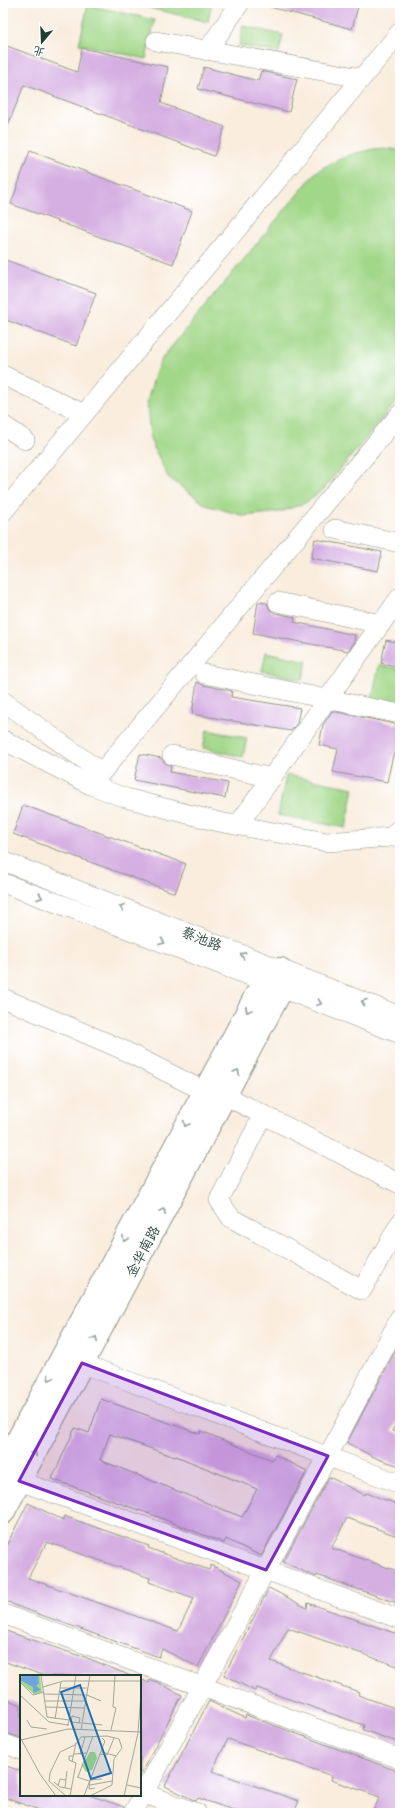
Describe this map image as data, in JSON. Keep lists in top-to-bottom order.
{
  "streets": {
    "main road": ["金华南路"],
    "street": ["蔡池路"]
  },
  "crossings": [
    ["蔡池路", "金华南路"]
  ],
  "north": "bottom"
}
